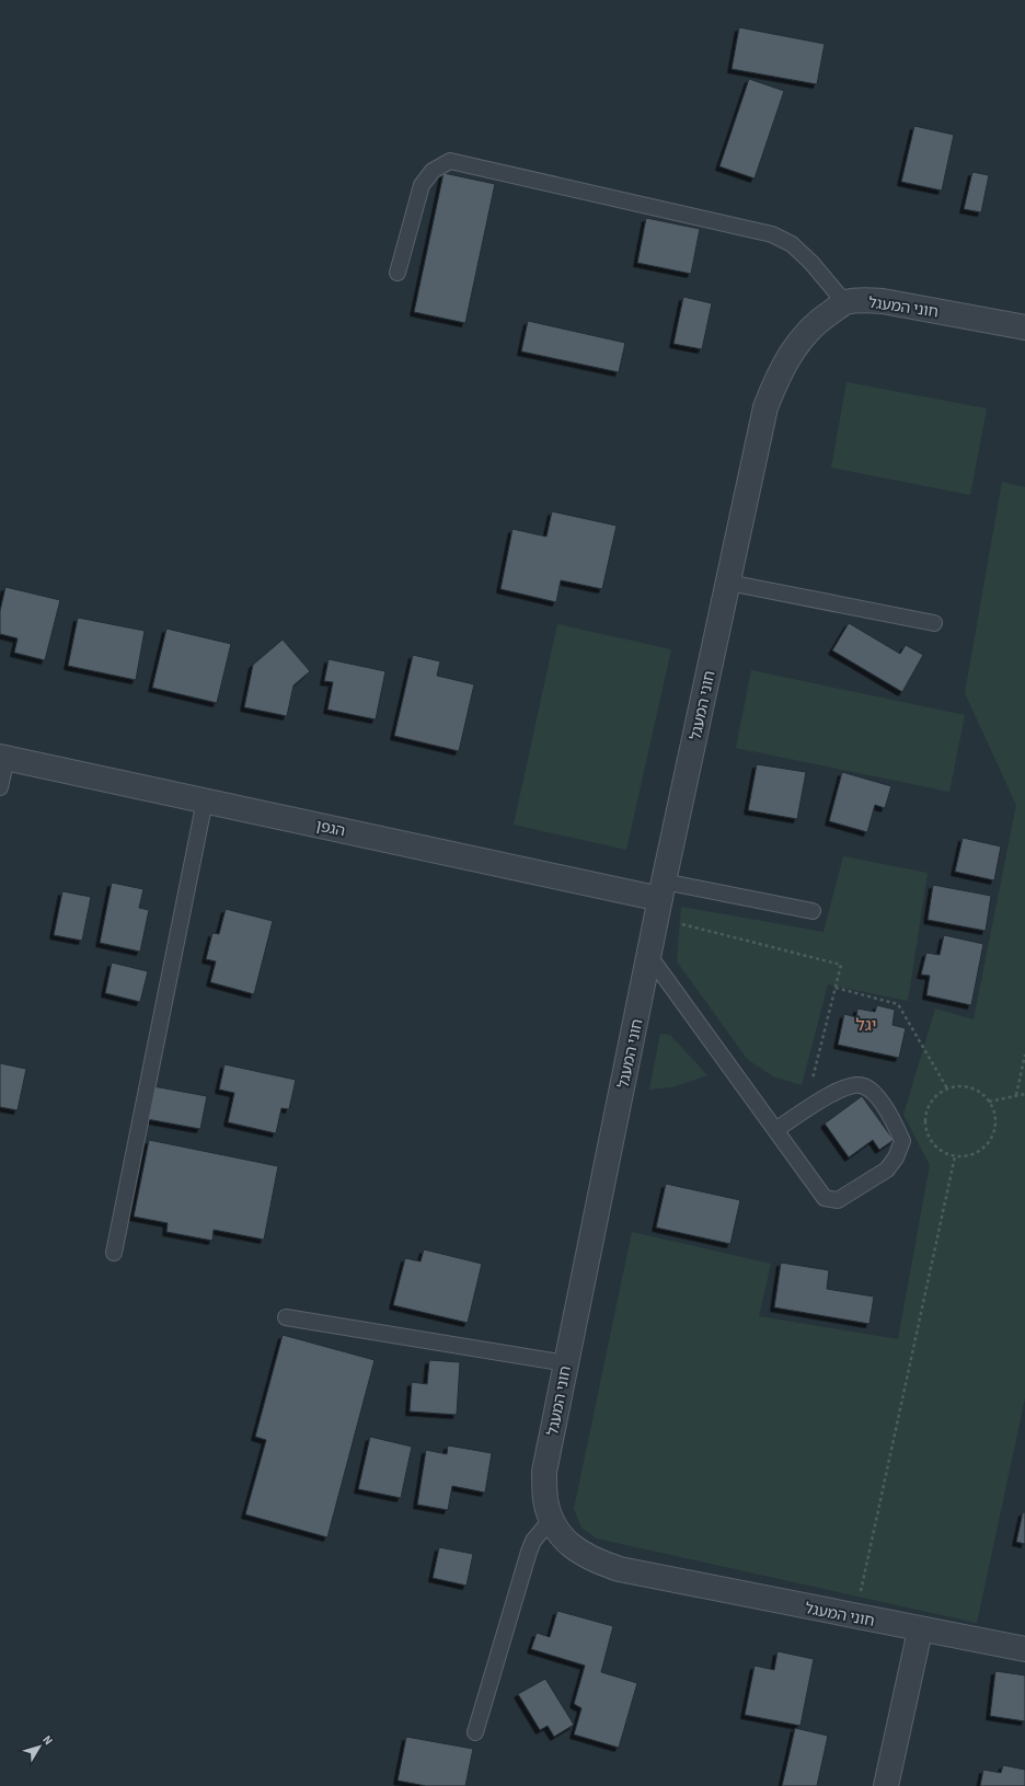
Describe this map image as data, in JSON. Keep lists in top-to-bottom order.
{
  "streets": {
    "street": ["חוני המעגל", "הגפן"]
  },
  "crossings": [
    ["חוני המעגל", "הגפן"]
  ],
  "districts": ["יגל"],
  "north": "top right"
}
